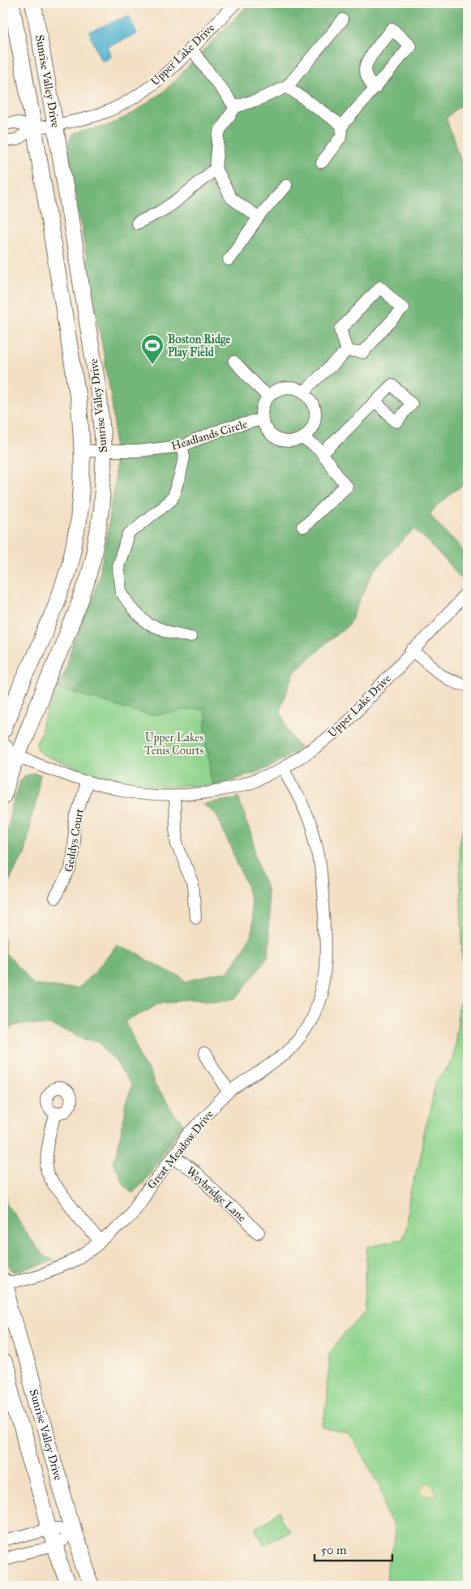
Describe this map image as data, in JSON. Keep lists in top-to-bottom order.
{
  "streets": {
    "main road": ["Sunrise Valley Drive"],
    "street": [
      "Upper Lake Drive",
      "Headlands Circle",
      "Geddys Court",
      "Great Meadow Drive",
      "Weybridge Lane"
    ]
  },
  "crossings": [
    ["Upper Lake Drive", "Sunrise Valley Drive"],
    ["Upper Lake Drive", "Geddys Court"],
    ["Upper Lake Drive", "Great Meadow Drive"],
    ["Sunrise Valley Drive", "Headlands Circle"],
    ["Sunrise Valley Drive", "Great Meadow Drive"],
    ["Great Meadow Drive", "Weybridge Lane"]
  ],
  "parks": ["Upper Lakes Tenis Courts"],
  "places": {
    "sports": ["Boston Ridge Play Field"]
  },
  "scale_bar": "50 m"
}
